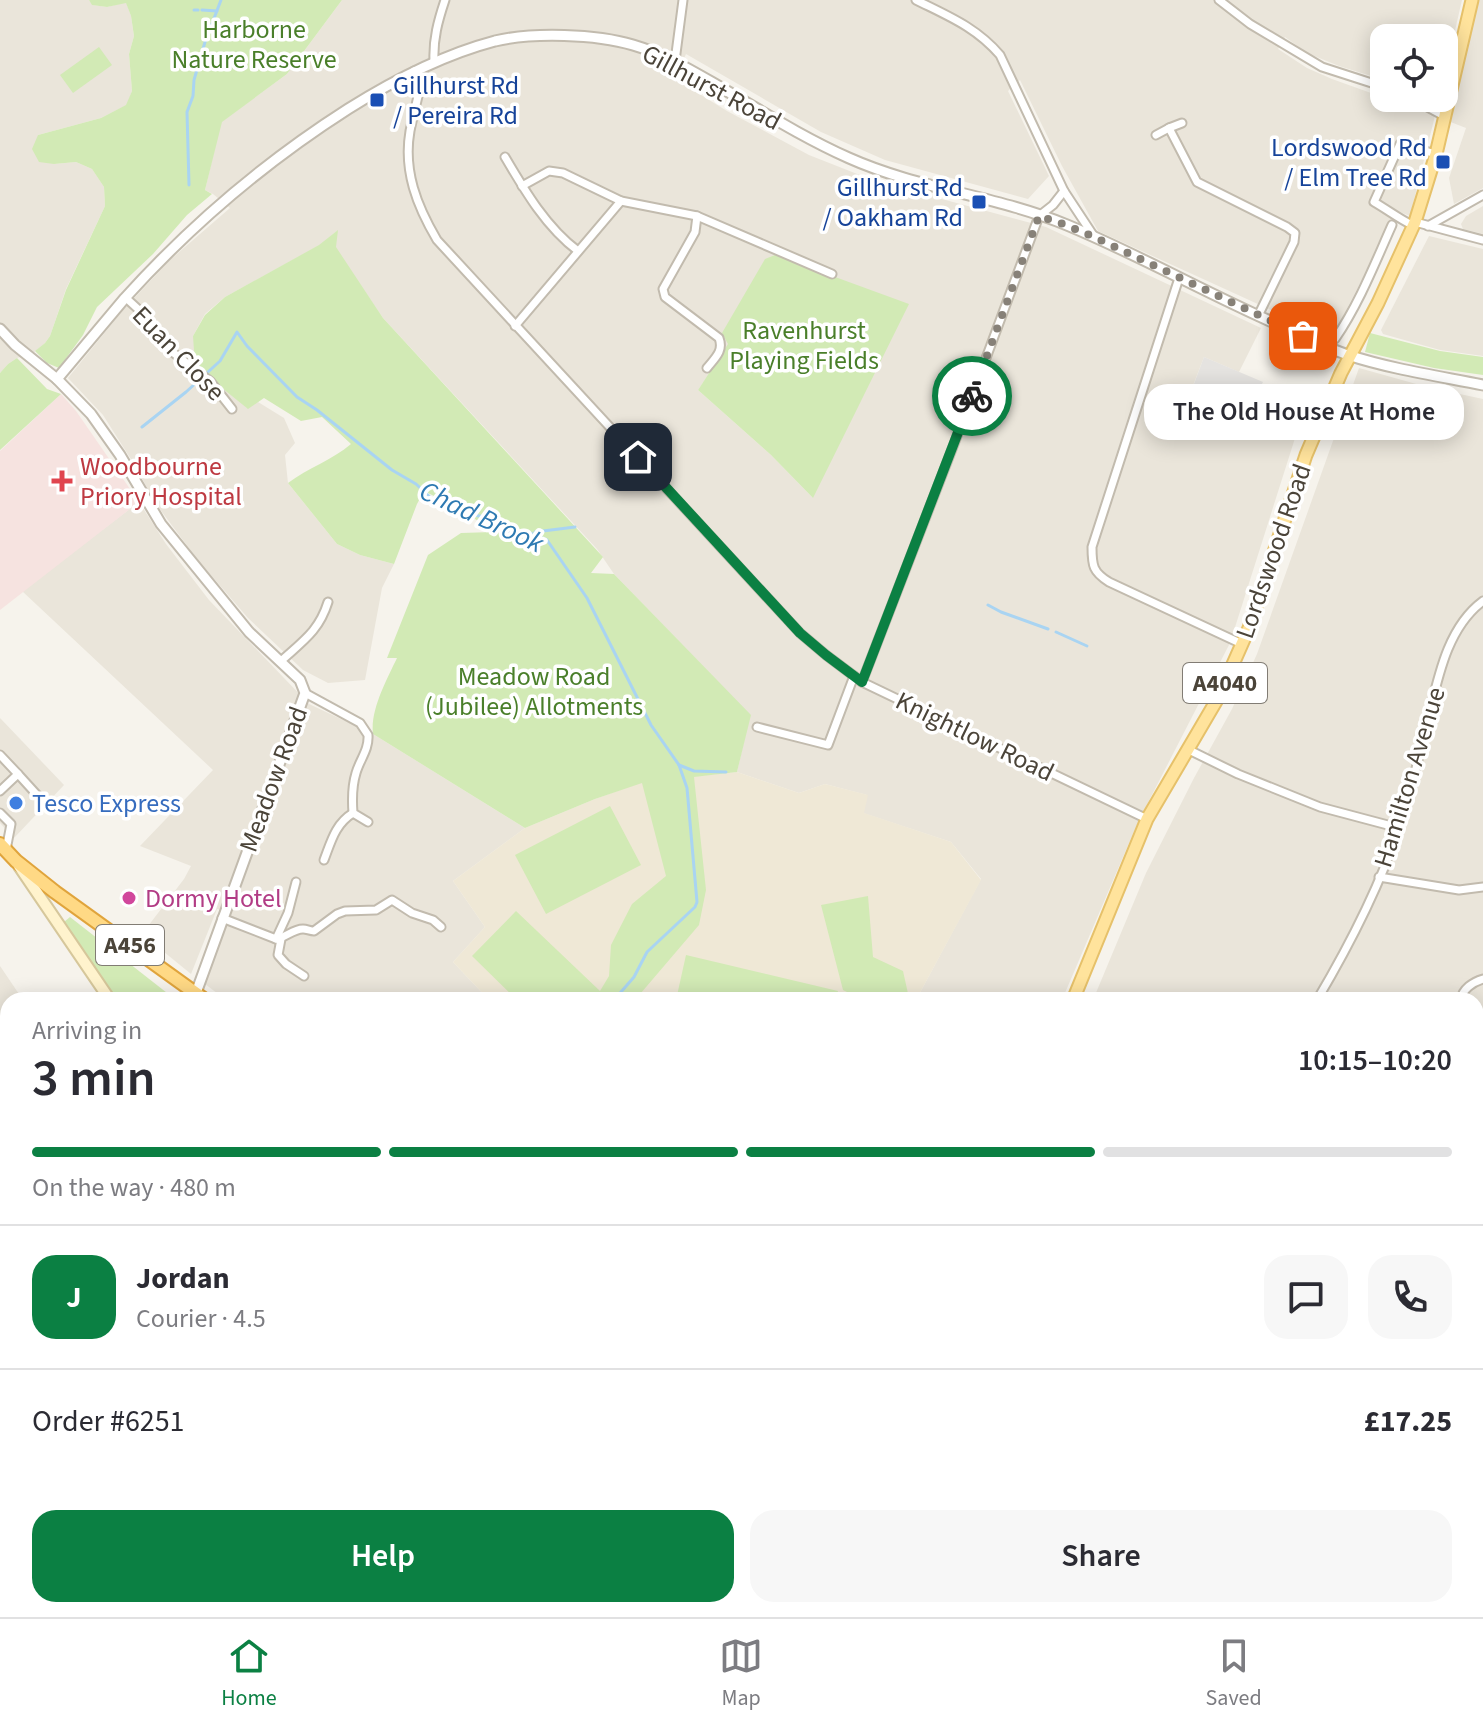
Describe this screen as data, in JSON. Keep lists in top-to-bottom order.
{
  "streets": {
    "highway": ["A456"],
    "main road": ["Lordswood Road", "A4040"],
    "street": [
      "Gillhurst Road",
      "Euan Close",
      "Knightlow Road",
      "Hamilton Avenue",
      "Meadow Road"
    ]
  },
  "crossings": [
    ["Gillhurst Road", "Euan Close"],
    ["Gillhurst Road", "Lordswood Road"],
    ["Gillhurst Road", "Knightlow Road"],
    ["Lordswood Road", "Knightlow Road"]
  ],
  "water": ["Chad Brook"],
  "parks": ["Harborne Nature Reserve", "Ravenhurst Playing Fields", "Meadow Road (Jubilee) Allotments"],
  "places": {
    "transit": ["Gillhurst Rd / Pereira Rd", "Lordswood Rd / Elm Tree Rd", "Gillhurst Rd / Oakham Rd"],
    "other": ["The Old House At Home", "Tesco Express", "Dormy Hotel"],
    "health": ["Woodbourne Priory Hospital"]
  },
  "page": {
    "bubble": "The Old House At Home",
    "heading": ["3 min", "Arriving in", "10:15–10:20"],
    "panel": [
      "Jordan",
      "Courier · 4.5",
      "Order #6251",
      "£17.25"
    ],
    "bar": "On the way · 480 m",
    "round": "J",
    "buttons": ["Help", "Share"],
    "tabs": ["Home", "Map", "Saved"]
  }
}
